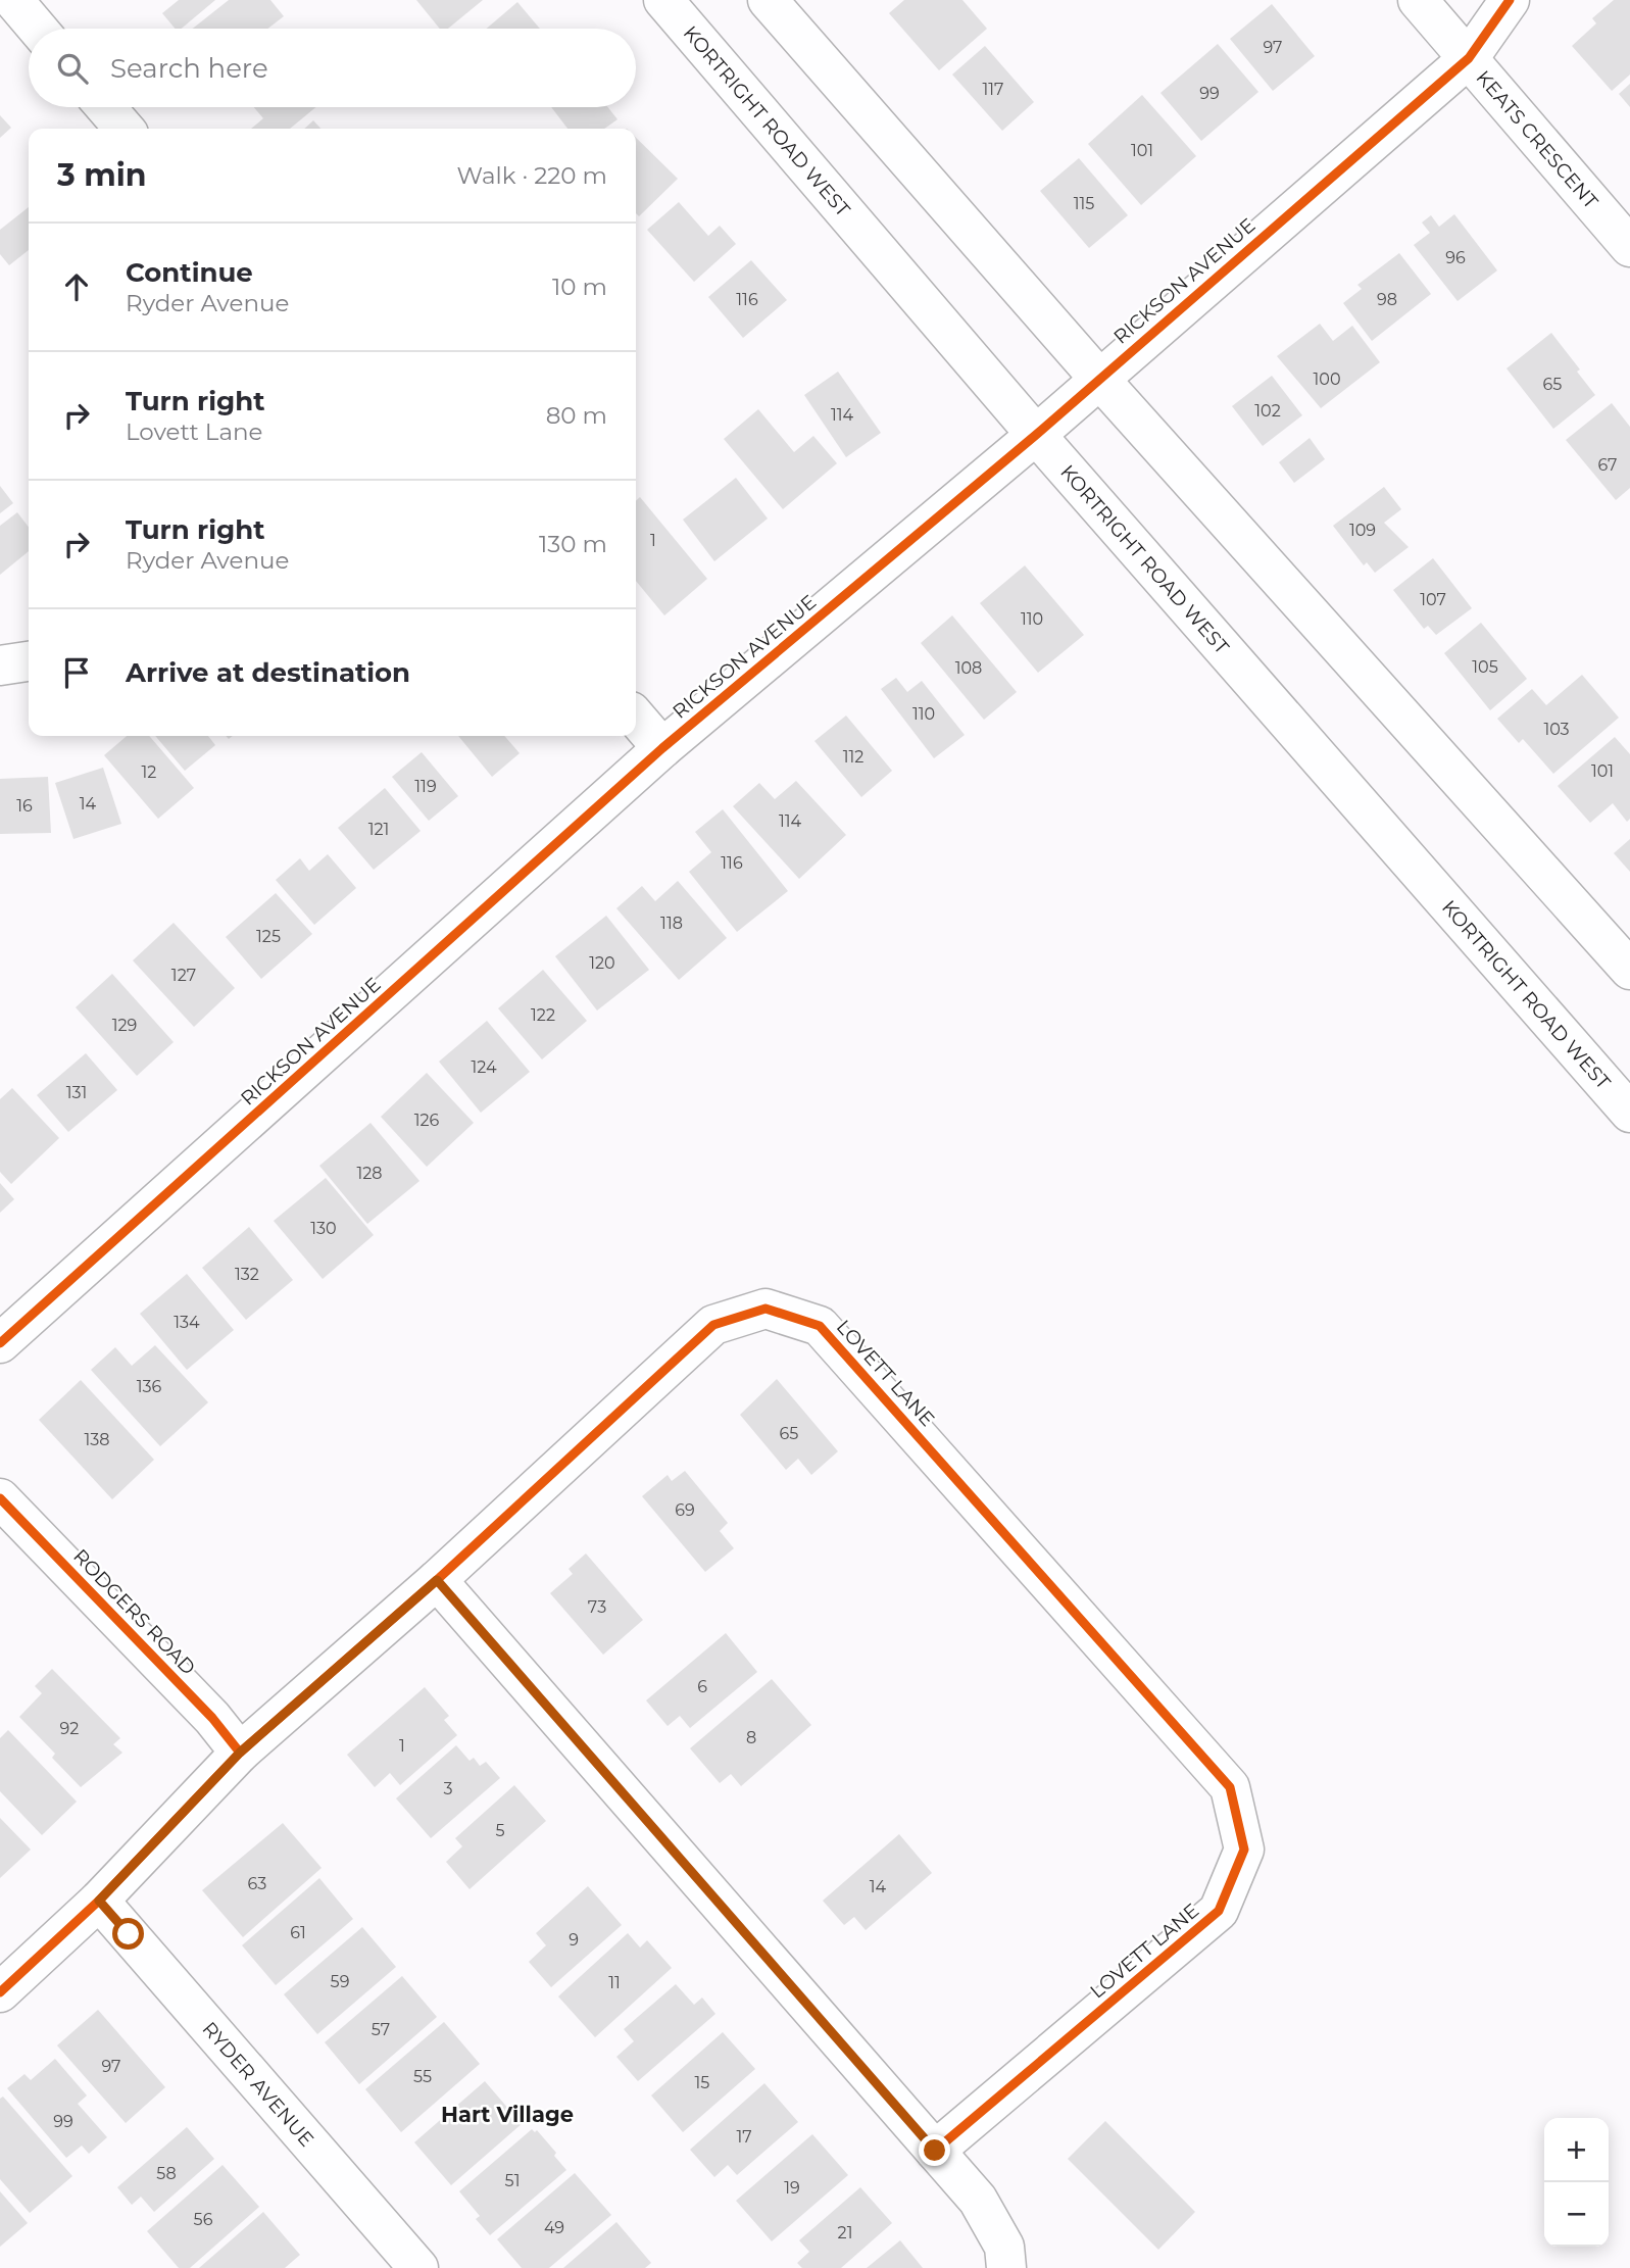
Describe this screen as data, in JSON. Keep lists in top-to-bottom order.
{
  "streets": {
    "street": [
      "KORTRIGHT ROAD WEST",
      "KEATS CRESCENT",
      "RICKSON AVENUE",
      "LOVETT LANE",
      "RODGERS ROAD",
      "RYDER AVENUE"
    ]
  },
  "crossings": [
    ["KORTRIGHT ROAD WEST", "RICKSON AVENUE"],
    ["KEATS CRESCENT", "RICKSON AVENUE"],
    ["LOVETT LANE", "RODGERS ROAD"],
    ["LOVETT LANE", "RYDER AVENUE"]
  ],
  "districts": ["Hart Village"],
  "house_numbers": [
    "97",
    "117",
    "99",
    "101",
    "115",
    "96",
    "116",
    "98",
    "100",
    "65",
    "102",
    "114",
    "67",
    "109",
    "1",
    "107",
    "110",
    "105",
    "108",
    "110",
    "103",
    "112",
    "101",
    "12",
    "119",
    "14",
    "16",
    "114",
    "121",
    "116",
    "118",
    "125",
    "120",
    "127",
    "122",
    "129",
    "124",
    "131",
    "126",
    "128",
    "130",
    "132",
    "134",
    "136",
    "65",
    "138",
    "69",
    "73",
    "6",
    "92",
    "8",
    "1",
    "3",
    "5",
    "63",
    "14",
    "61",
    "9",
    "59",
    "11",
    "57",
    "97",
    "55",
    "15",
    "99",
    "17",
    "58",
    "51",
    "19",
    "56",
    "49",
    "21"
  ],
  "page": {
    "search": "Search here",
    "heading": ["3 min", "Walk · 220 m"],
    "list": [
      ["Continue", "Ryder Avenue", "10 m"],
      ["Turn right", "Lovett Lane", "80 m"],
      ["Turn right", "Ryder Avenue", "130 m"],
      "Arrive at destination"
    ],
    "map_buttons": ["+", "−"]
  }
}
